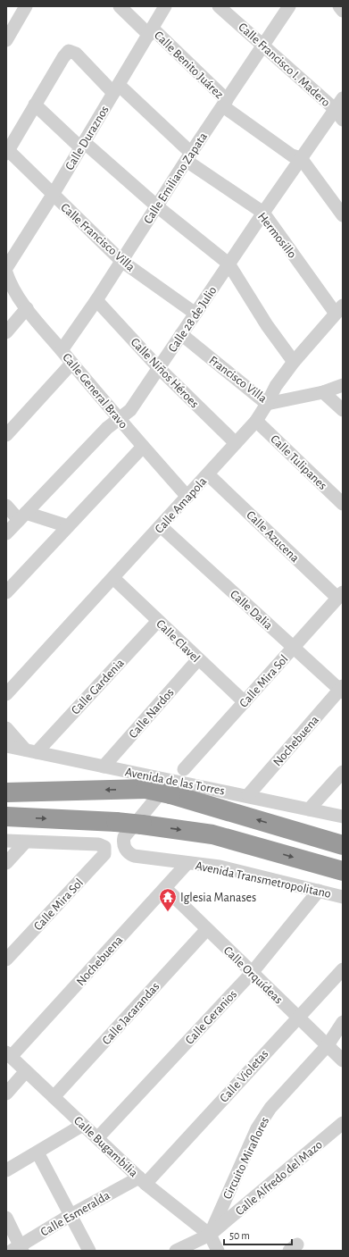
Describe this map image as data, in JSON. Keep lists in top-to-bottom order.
{
  "streets": {
    "street": [
      "Calle Benito Juárez",
      "Calle Francisco I. Madero",
      "Calle Duraznos",
      "Calle Emiliano Zapata",
      "Hermosillo",
      "Calle Francisco Villa",
      "Calle 28 de Julio",
      "Calle Niños Héroes",
      "Francisco Villa",
      "Calle General Bravo",
      "Calle Tulipanes",
      "Calle Amapola",
      "Calle Azucena",
      "Calle Dalia",
      "Calle Clavel",
      "Calle Mira Sol",
      "Calle Gardenia",
      "Calle Nardos",
      "Nochebuena",
      "Avenida de las Torres",
      "Avenida Transmetropolitano",
      "Calle Orquídeas",
      "Calle Jacarandas",
      "Calle Geranios",
      "Calle Violetas",
      "Calle Bugambilia",
      "Circuito Miraflores",
      "Calle Alfredo del Mazo",
      "Calle Esmeralda"
    ]
  },
  "crossings": [
    ["Calle Benito Juárez", "Calle Duraznos"],
    ["Calle Benito Juárez", "Calle Emiliano Zapata"],
    ["Calle Benito Juárez", "Calle 28 de Julio"],
    ["Calle Francisco I. Madero", "Calle Emiliano Zapata"],
    ["Calle Francisco I. Madero", "Calle 28 de Julio"],
    ["Calle Duraznos", "Hermosillo"],
    ["Calle Duraznos", "Calle Francisco Villa"],
    ["Calle Duraznos", "Calle General Bravo"],
    ["Calle Emiliano Zapata", "Hermosillo"],
    ["Calle Emiliano Zapata", "Calle Francisco Villa"],
    ["Calle Emiliano Zapata", "Calle Niños Héroes"],
    ["Calle Emiliano Zapata", "Calle General Bravo"],
    ["Hermosillo", "Calle 28 de Julio"],
    ["Hermosillo", "Calle Amapola"],
    ["Calle Francisco Villa", "Calle 28 de Julio"],
    ["Calle 28 de Julio", "Calle Niños Héroes"],
    ["Calle 28 de Julio", "Francisco Villa"],
    ["Calle 28 de Julio", "Calle General Bravo"],
    ["Calle Niños Héroes", "Calle Amapola"],
    ["Francisco Villa", "Calle Amapola"],
    ["Calle General Bravo", "Calle Amapola"],
    ["Calle Tulipanes", "Calle Amapola"],
    ["Calle Amapola", "Calle Azucena"],
    ["Calle Amapola", "Calle Dalia"],
    ["Calle Amapola", "Calle Clavel"],
    ["Calle Azucena", "Calle Mira Sol"],
    ["Calle Dalia", "Calle Mira Sol"],
    ["Calle Dalia", "Nochebuena"],
    ["Calle Clavel", "Calle Mira Sol"],
    ["Calle Clavel", "Calle Gardenia"],
    ["Calle Clavel", "Calle Nardos"],
    ["Calle Gardenia", "Avenida de las Torres"],
    ["Calle Nardos", "Avenida de las Torres"],
    ["Nochebuena", "Avenida de las Torres"],
    ["Nochebuena", "Avenida Transmetropolitano"],
    ["Nochebuena", "Calle Orquídeas"],
    ["Nochebuena", "Calle Bugambilia"],
    ["Avenida de las Torres", "Avenida Transmetropolitano"],
    ["Avenida Transmetropolitano", "Calle Geranios"],
    ["Calle Orquídeas", "Calle Jacarandas"],
    ["Calle Orquídeas", "Calle Geranios"],
    ["Calle Orquídeas", "Calle Violetas"],
    ["Calle Orquídeas", "Circuito Miraflores"],
    ["Calle Jacarandas", "Calle Bugambilia"],
    ["Calle Geranios", "Calle Bugambilia"],
    ["Calle Violetas", "Calle Bugambilia"],
    ["Calle Violetas", "Calle Esmeralda"],
    ["Calle Bugambilia", "Circuito Miraflores"],
    ["Calle Bugambilia", "Calle Alfredo del Mazo"],
    ["Calle Bugambilia", "Calle Esmeralda"],
    ["Circuito Miraflores", "Calle Alfredo del Mazo"]
  ],
  "places": {
    "temple": ["Iglesia Manases"]
  },
  "scale_bar": "50 m"
}
